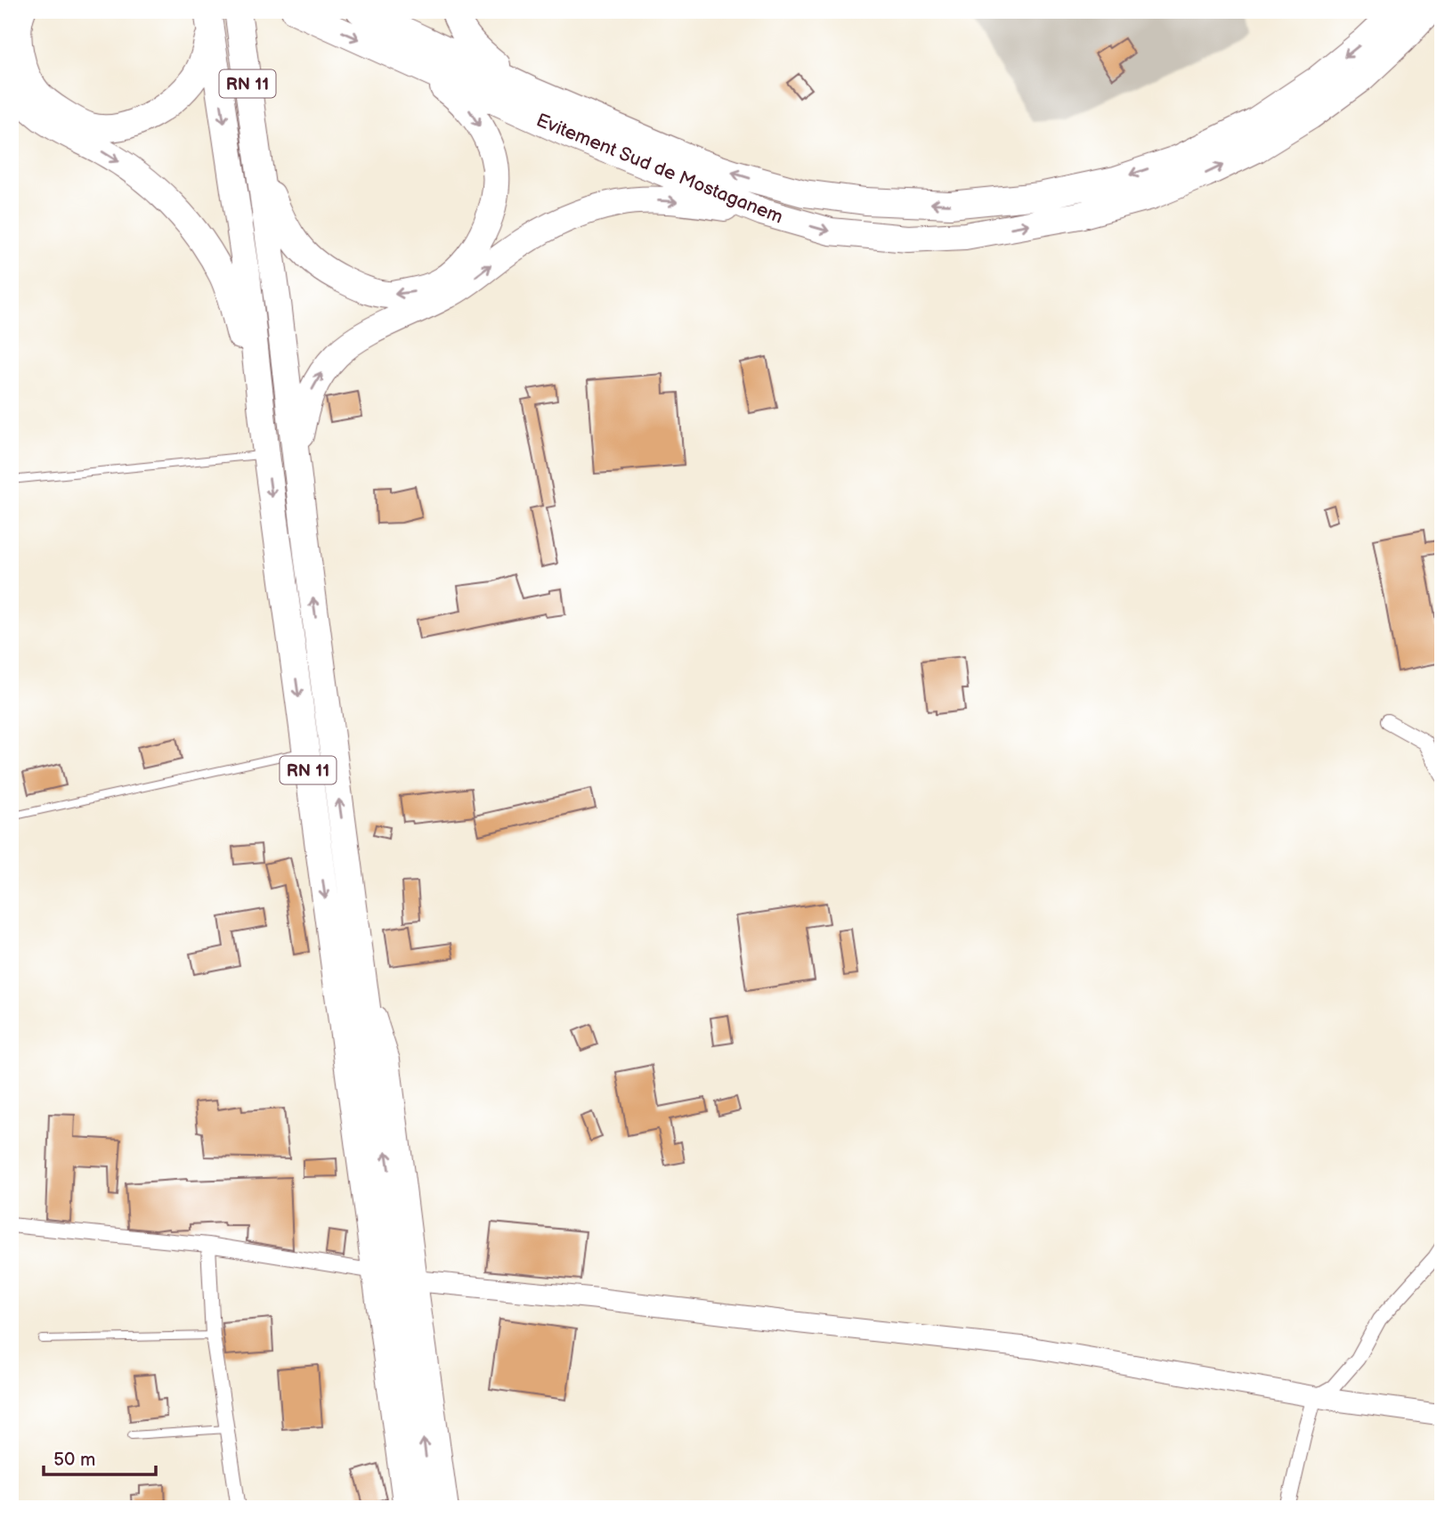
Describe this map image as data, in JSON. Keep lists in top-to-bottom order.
{
  "streets": {
    "highway": ["RN 11", "Evitement Sud de Mostaganem"]
  },
  "scale_bar": "50 m"
}
